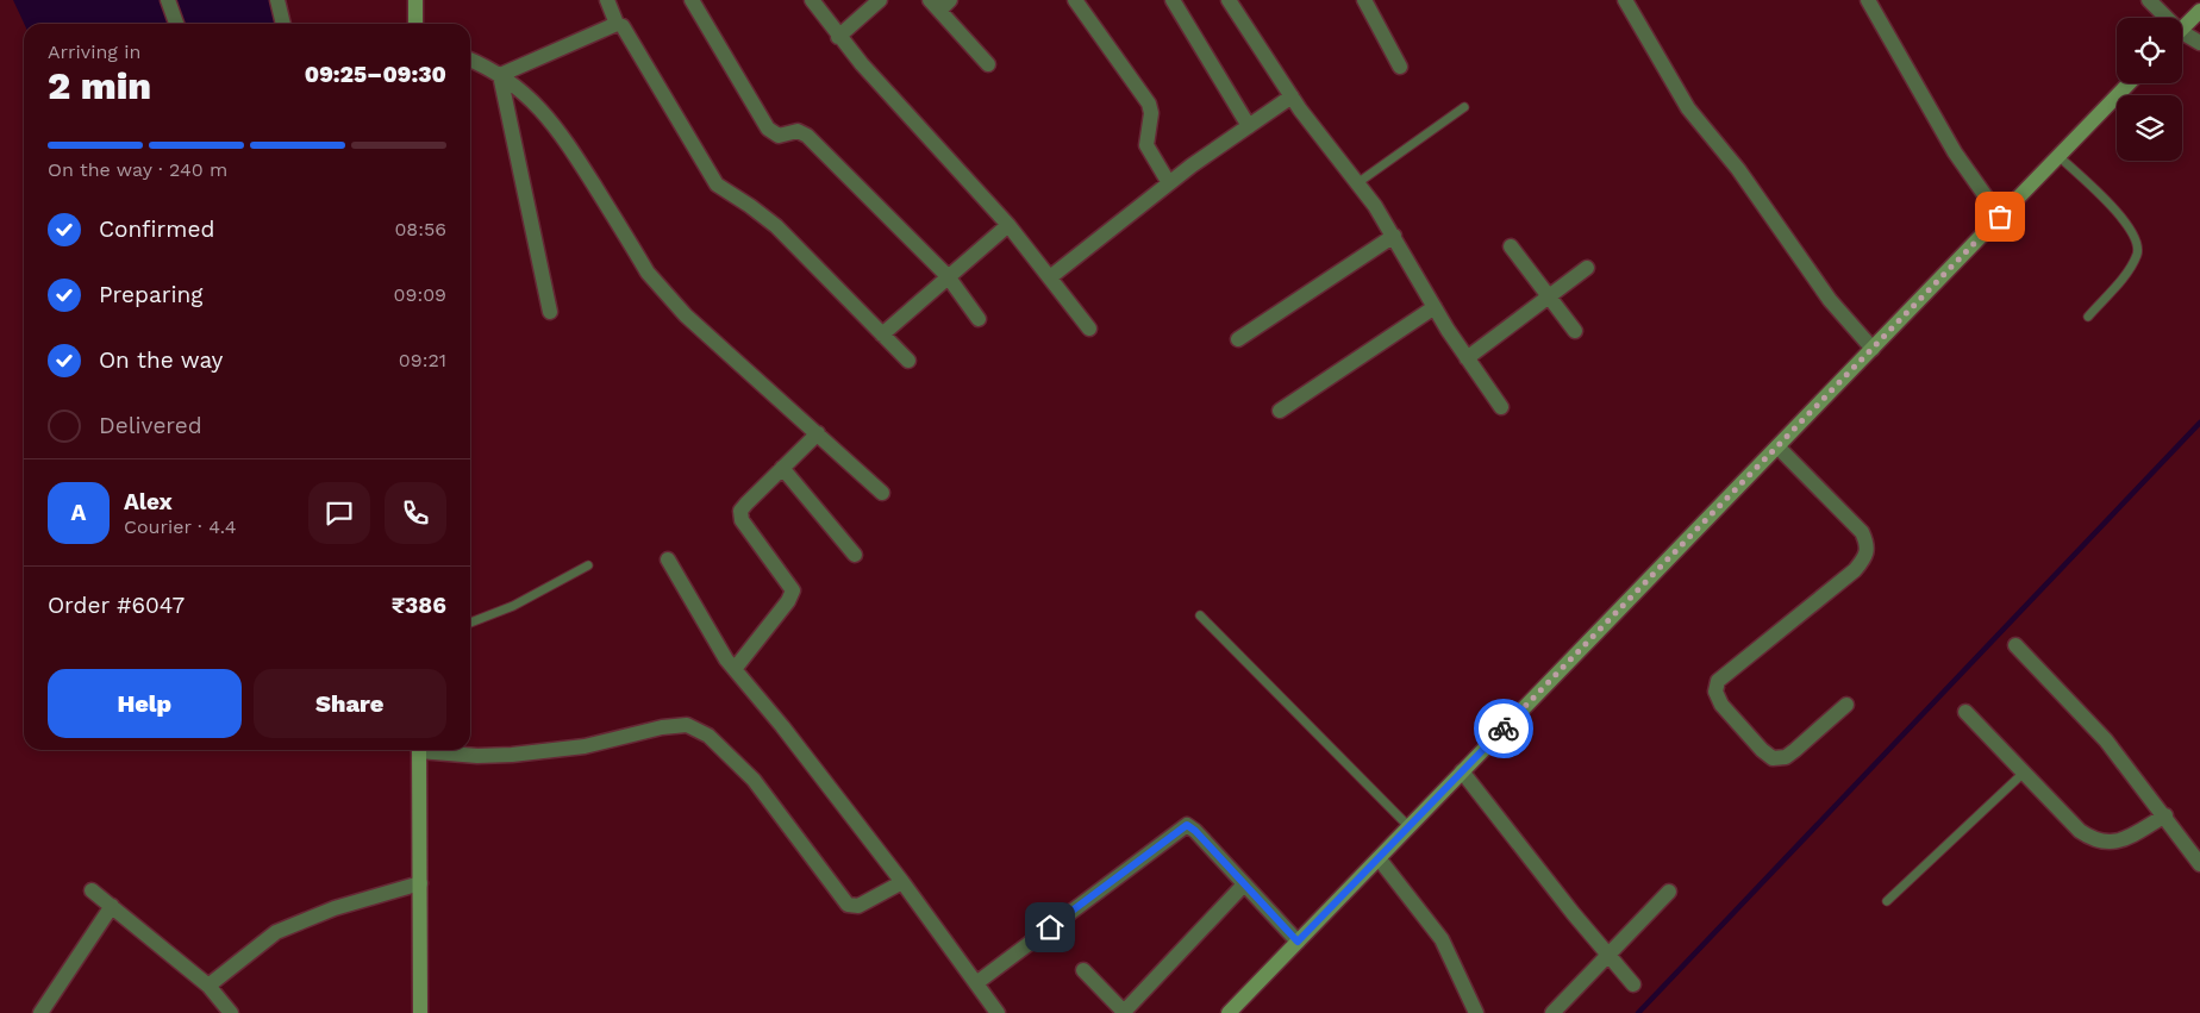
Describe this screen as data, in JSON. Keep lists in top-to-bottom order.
{
  "page": {
    "heading": ["2 min", "Arriving in", "09:25–09:30"],
    "panel": [
      "Alex",
      "Courier · 4.4",
      "Order #6047",
      "₹386"
    ],
    "bar": "On the way · 240 m",
    "list": [
      ["Confirmed", "08:56"],
      ["Preparing", "09:09"],
      ["On the way", "09:21"],
      "Delivered"
    ],
    "round": "A",
    "buttons": ["Help", "Share"]
  }
}
